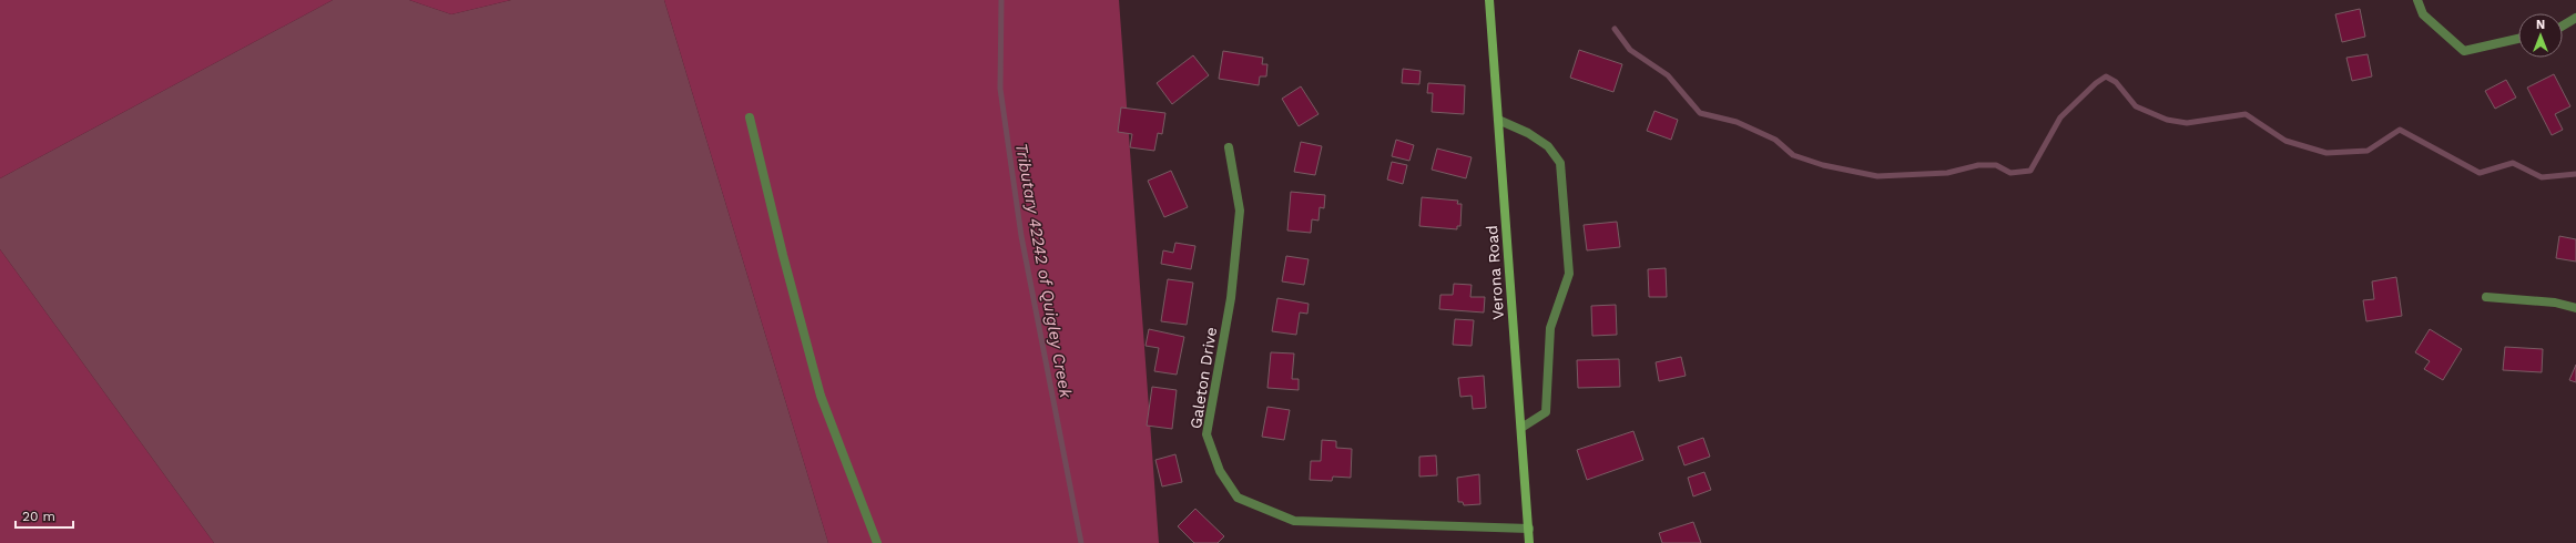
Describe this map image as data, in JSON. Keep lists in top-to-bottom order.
{
  "streets": {
    "street": ["Verona Road", "Galeton Drive"]
  },
  "crossings": [
    ["Verona Road", "Galeton Drive"]
  ],
  "water": ["Tributary 42242 of Quigley Creek"],
  "scale_bar": "20 m",
  "north": "top"
}
